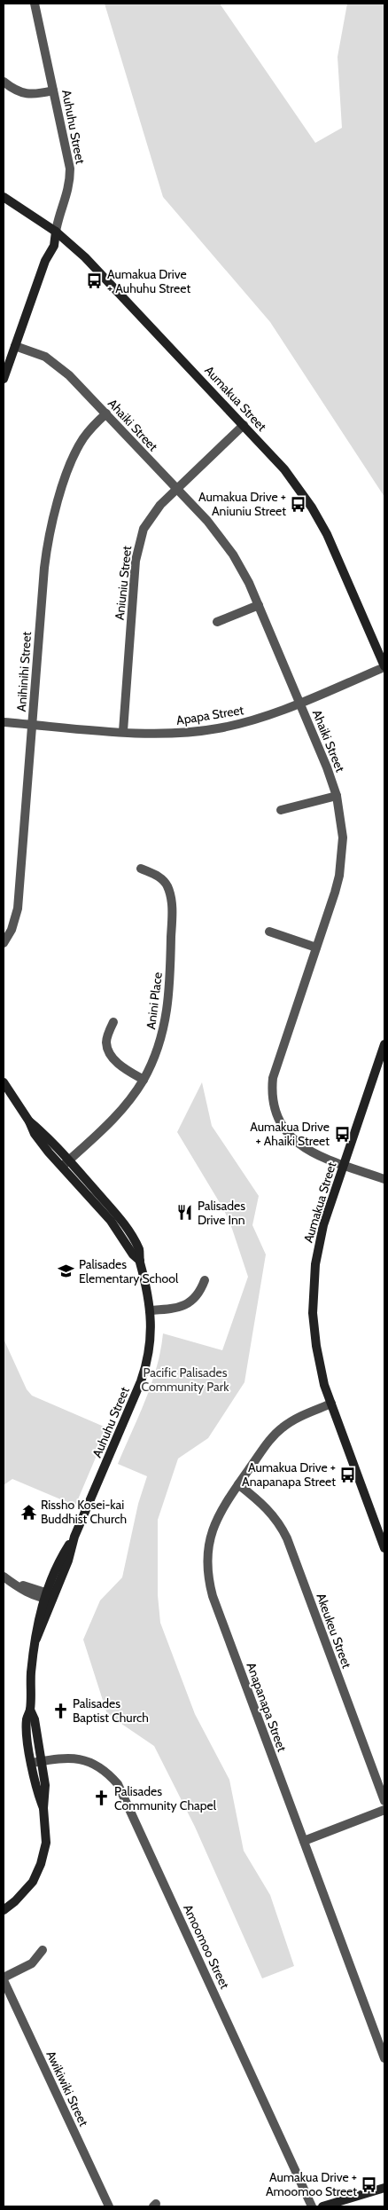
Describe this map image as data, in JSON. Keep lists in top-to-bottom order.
{
  "streets": {
    "street": [
      "Auhuhu Street",
      "Aumakua Street",
      "Ahaiki Street",
      "Aniuniu Street",
      "Anihinihi Street",
      "Apapa Street",
      "Anini Place",
      "Akeukeu Street",
      "Anapanapa Street",
      "Amoomoo Street",
      "Awikiwiki Street"
    ]
  },
  "crossings": [
    ["Auhuhu Street", "Aumakua Street"],
    ["Auhuhu Street", "Ahaiki Street"],
    ["Auhuhu Street", "Anini Place"],
    ["Auhuhu Street", "Amoomoo Street"],
    ["Aumakua Street", "Ahaiki Street"],
    ["Aumakua Street", "Aniuniu Street"],
    ["Aumakua Street", "Apapa Street"],
    ["Aumakua Street", "Anapanapa Street"],
    ["Ahaiki Street", "Aniuniu Street"],
    ["Ahaiki Street", "Anihinihi Street"],
    ["Ahaiki Street", "Apapa Street"],
    ["Aniuniu Street", "Apapa Street"],
    ["Anihinihi Street", "Apapa Street"],
    ["Akeukeu Street", "Anapanapa Street"]
  ],
  "parks": ["Pacific Palisades Community Park"],
  "places": {
    "bus stop": [
      "Aumakua Drive + Auhuhu Street",
      "Aumakua Drive + Aniuniu Street",
      "Aumakua Drive + Ahaiki Street",
      "Aumakua Drive + Anapanapa Street",
      "Aumakua Drive + Amoomoo Street"
    ],
    "restaurant": ["Palisades Drive Inn"],
    "school or university": ["Palisades Elementary School"],
    "temple": ["Rissho Kosei-kai Buddhist Church"],
    "church": ["Palisades Baptist Church", "Palisades Community Chapel"]
  }
}
